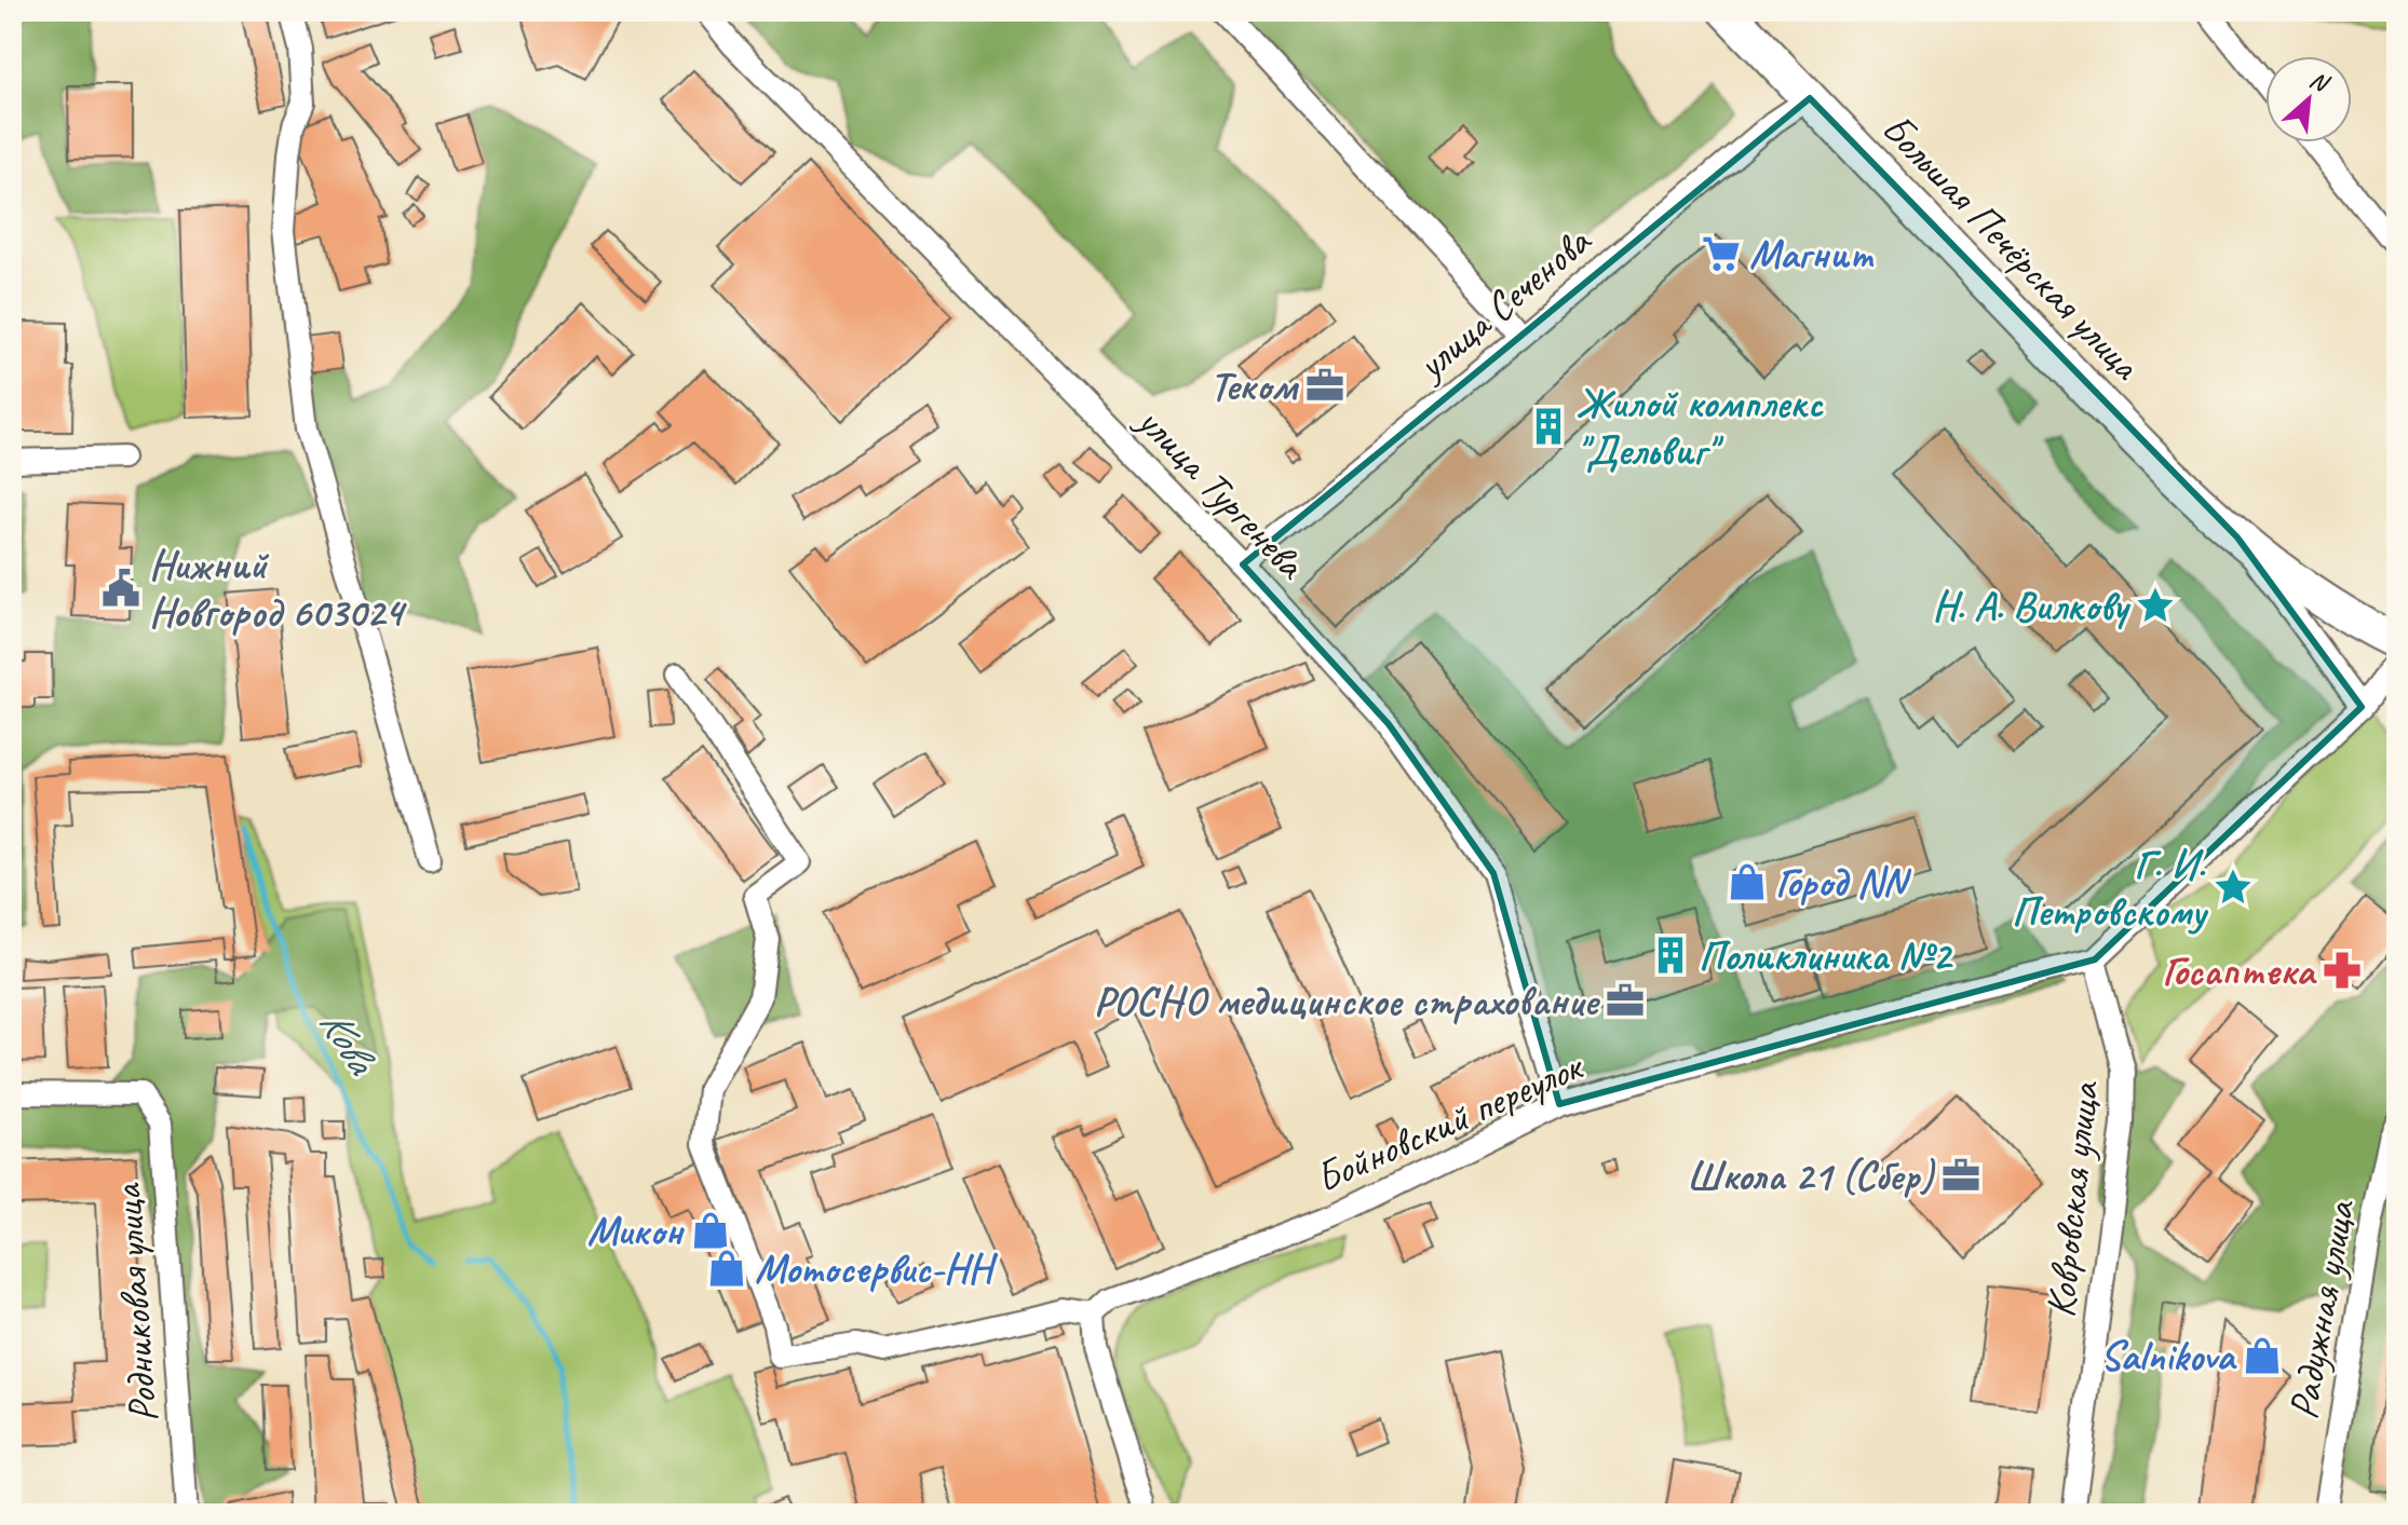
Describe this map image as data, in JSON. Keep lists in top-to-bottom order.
{
  "streets": {
    "main road": ["Большая Печёрская улица"],
    "street": [
      "улица Сеченова",
      "улица Тургенева",
      "Бойновский переулок",
      "Ковровская улица",
      "Родниковая улица",
      "Радужная улица"
    ]
  },
  "crossings": [
    ["Большая Печёрская улица", "улица Сеченова"],
    ["улица Сеченова", "улица Тургенева"],
    ["улица Тургенева", "Бойновский переулок"],
    ["Бойновский переулок", "Ковровская улица"]
  ],
  "water": ["Кова"],
  "places": {
    "supermarket": ["Магнит"],
    "office": ["Теком", "РОСНО медицинское страхование", "Школа 21 (Сбер)"],
    "building": ["Жилой комплекс \"Дельвиг\"", "Поликлиника №2"],
    "public building": ["Нижний Новгород 603024"],
    "place": ["Н. А. Вилкову", "Г. И. Петровскому"],
    "shop": [
      "Город NN",
      "Микон",
      "Мотосервис-НН",
      "Salnikova"
    ],
    "pharmacy": ["Госаптека"]
  },
  "north": "top right"
}
